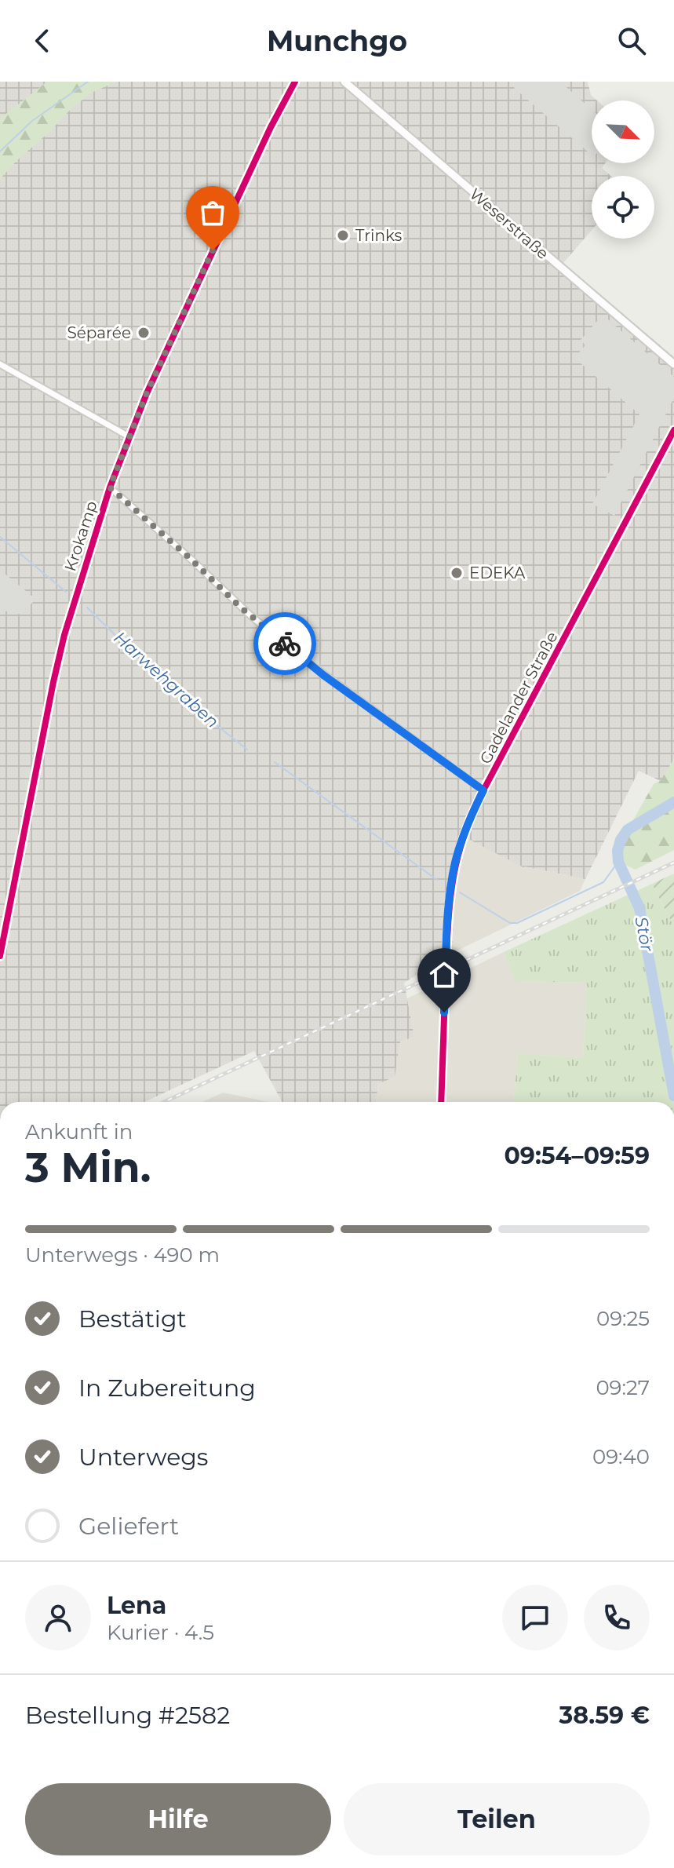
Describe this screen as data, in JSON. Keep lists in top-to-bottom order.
{
  "streets": {
    "street": ["Weserstraße", "Krokamp", "Gadelander Straße"]
  },
  "water": ["Harwehgraben", "Stör"],
  "places": ["Trinks", "Séparée", "EDEKA"],
  "north": "bottom right",
  "page": {
    "header": "Munchgo",
    "heading": ["3 Min.", "Ankunft in", "09:54–09:59"],
    "panel": [
      "Lena",
      "Kurier · 4.5",
      "Bestellung #2582",
      "38.59 €"
    ],
    "bar": "Unterwegs · 490 m",
    "list": [
      ["Bestätigt", "09:25"],
      ["In Zubereitung", "09:27"],
      ["Unterwegs", "09:40"],
      "Geliefert"
    ],
    "buttons": ["Hilfe", "Teilen"]
  }
}
